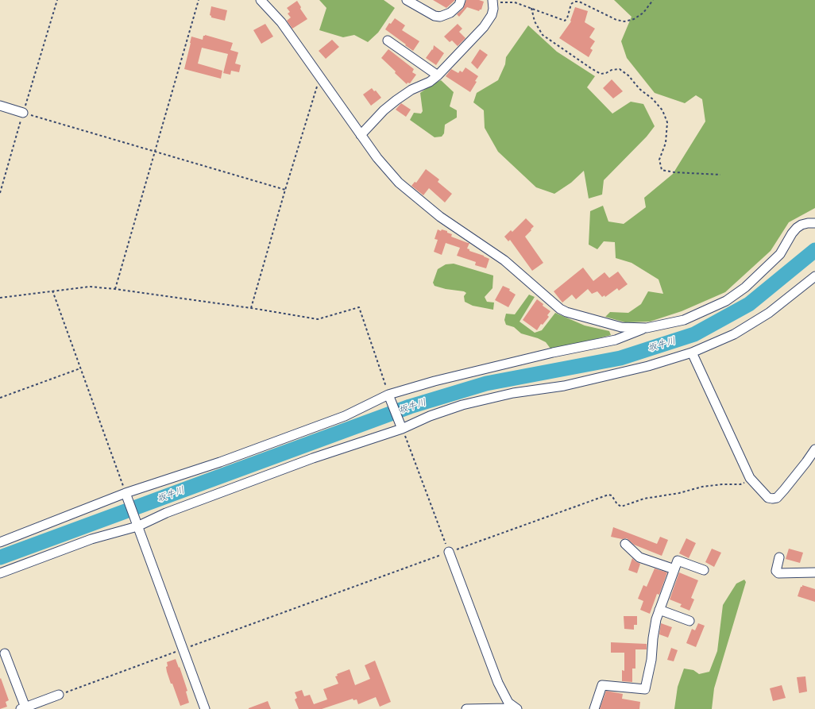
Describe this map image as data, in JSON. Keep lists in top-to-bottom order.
{
  "water": ["坂牛川"]
}
